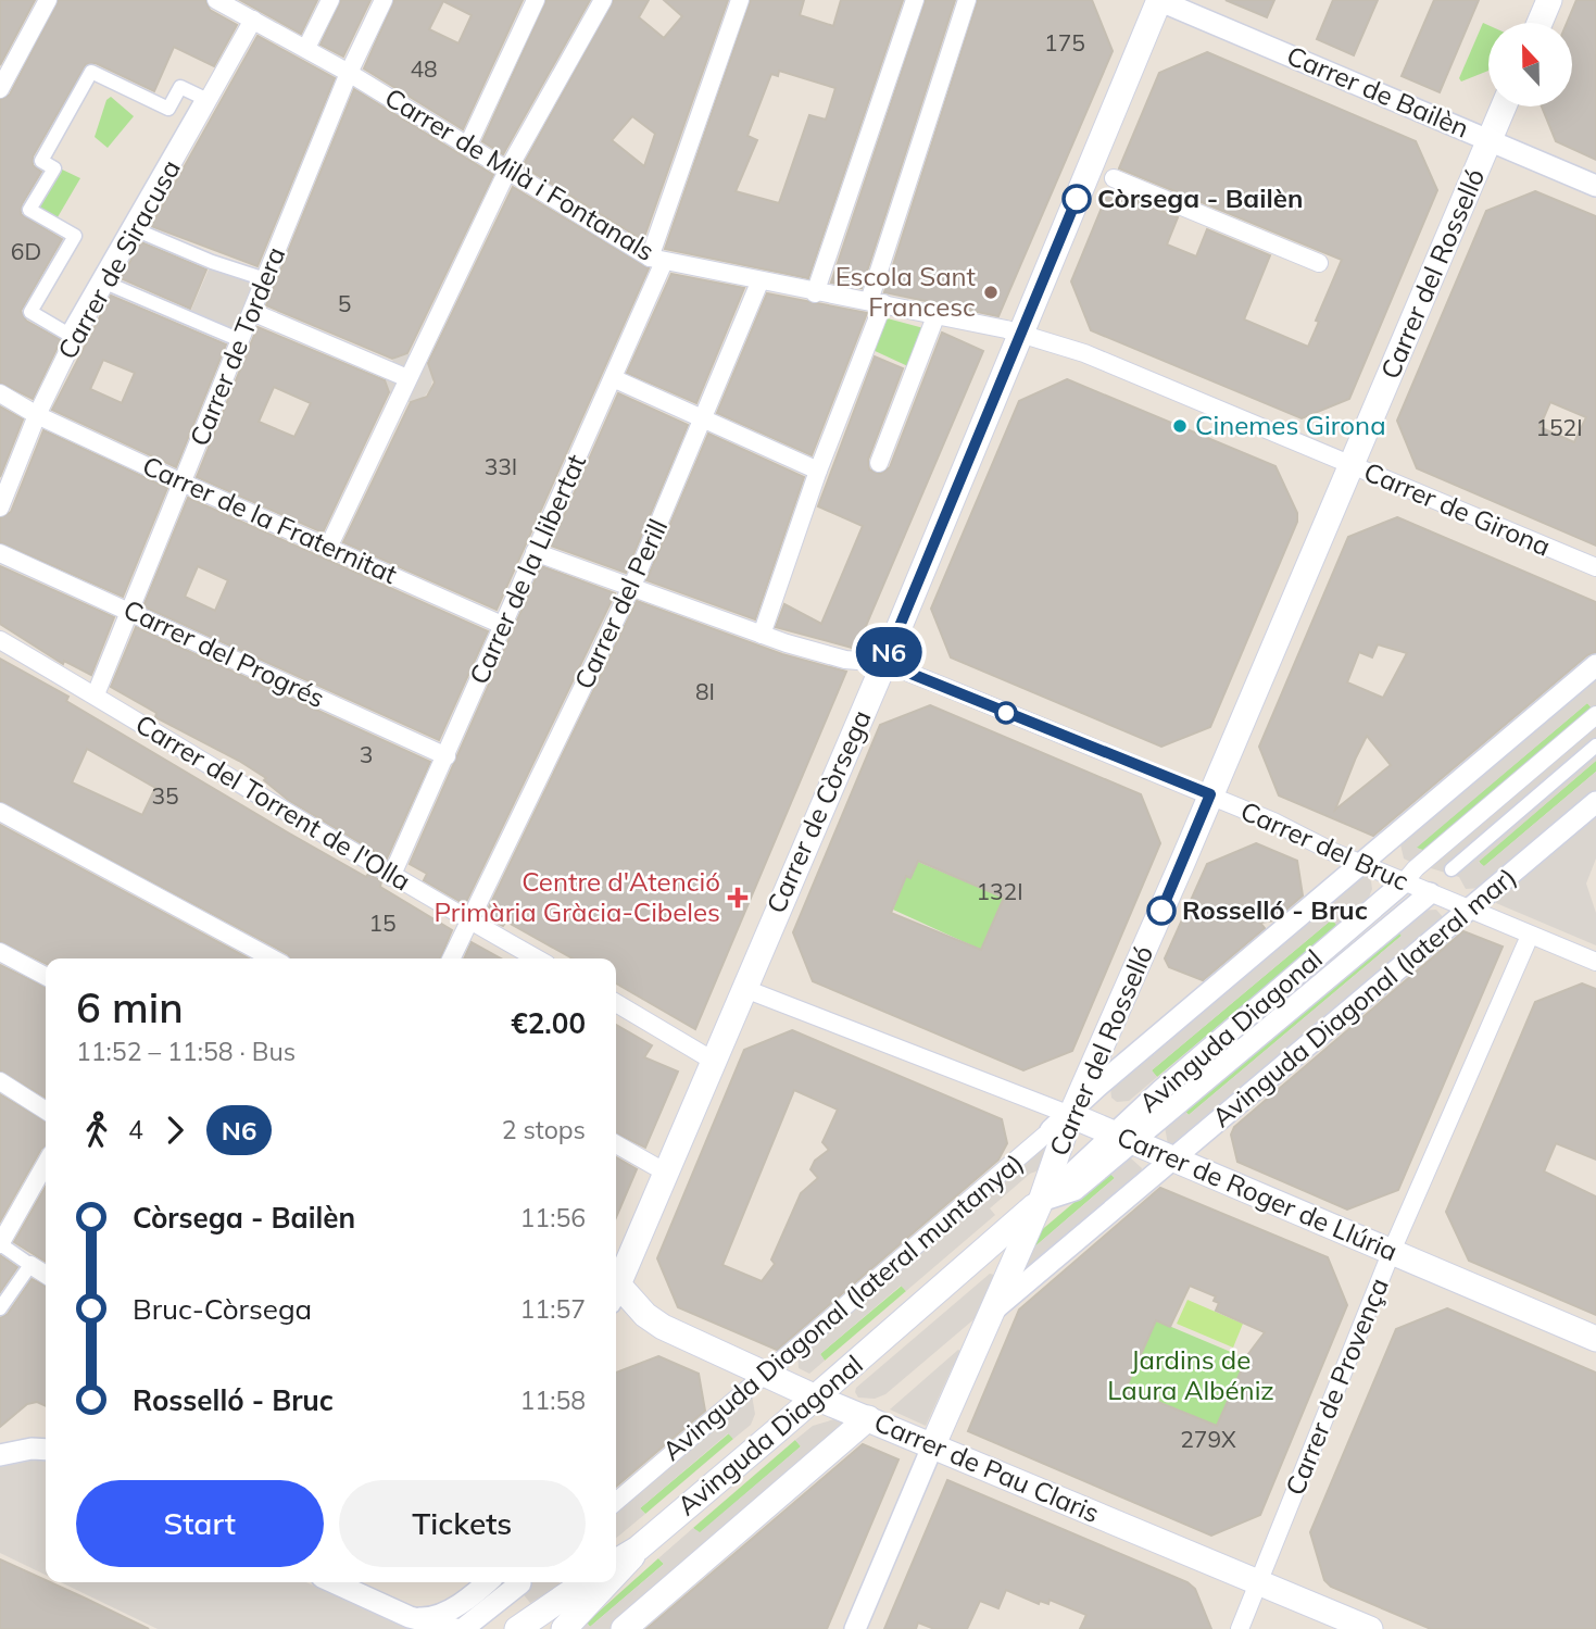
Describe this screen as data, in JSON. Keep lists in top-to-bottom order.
{
  "streets": {
    "main road": [
      "Carrer del Rosselló",
      "Carrer de Còrsega",
      "Avinguda Diagonal",
      "Carrer de Roger de Llúria",
      "Carrer de Pau Claris"
    ],
    "street": [
      "Carrer de Bailèn",
      "Carrer de Milà i Fontanals",
      "Carrer de Siracusa",
      "Carrer de Tordera",
      "Carrer de Girona",
      "Carrer de la Fraternitat",
      "Carrer de la Llibertat",
      "Carrer del Perill",
      "Carrer del Progrés",
      "Carrer del Torrent de l'Olla",
      "Carrer del Bruc",
      "Avinguda Diagonal (lateral mar)",
      "Avinguda Diagonal (lateral muntanya)",
      "Carrer de Provença"
    ]
  },
  "crossings": [
    ["Carrer de Bailèn", "Carrer del Rosselló"],
    ["Carrer de Bailèn", "Carrer de Còrsega"],
    ["Carrer de Milà i Fontanals", "Carrer de Siracusa"],
    ["Carrer de Milà i Fontanals", "Carrer de Tordera"],
    ["Carrer de Milà i Fontanals", "Carrer de Girona"],
    ["Carrer de Milà i Fontanals", "Carrer de la Llibertat"],
    ["Carrer de Milà i Fontanals", "Carrer del Perill"],
    ["Carrer de Milà i Fontanals", "Carrer de Còrsega"],
    ["Carrer de Siracusa", "Carrer de la Fraternitat"],
    ["Carrer del Rosselló", "Carrer de Girona"],
    ["Carrer del Rosselló", "Carrer del Bruc"],
    ["Carrer del Rosselló", "Avinguda Diagonal (lateral mar)"],
    ["Carrer del Rosselló", "Avinguda Diagonal"],
    ["Carrer del Rosselló", "Carrer de Roger de Llúria"],
    ["Carrer del Rosselló", "Avinguda Diagonal (lateral muntanya)"],
    ["Carrer del Rosselló", "Carrer de Pau Claris"],
    ["Carrer de Tordera", "Carrer de la Fraternitat"],
    ["Carrer de Tordera", "Carrer del Progrés"],
    ["Carrer de Tordera", "Carrer del Torrent de l'Olla"],
    ["Carrer de Girona", "Carrer de Còrsega"],
    ["Carrer de la Fraternitat", "Carrer de la Llibertat"],
    ["Carrer de la Llibertat", "Carrer del Progrés"],
    ["Carrer de la Llibertat", "Carrer del Torrent de l'Olla"],
    ["Carrer de la Llibertat", "Carrer del Bruc"],
    ["Carrer del Perill", "Carrer del Torrent de l'Olla"],
    ["Carrer del Perill", "Carrer del Bruc"],
    ["Carrer de Còrsega", "Carrer del Bruc"],
    ["Carrer de Còrsega", "Carrer de Roger de Llúria"],
    ["Carrer del Bruc", "Avinguda Diagonal (lateral mar)"],
    ["Carrer del Bruc", "Avinguda Diagonal"],
    ["Carrer del Bruc", "Avinguda Diagonal (lateral muntanya)"],
    ["Carrer del Bruc", "Carrer de Provença"],
    ["Avinguda Diagonal (lateral mar)", "Carrer de Roger de Llúria"],
    ["Avinguda Diagonal", "Carrer de Roger de Llúria"],
    ["Avinguda Diagonal", "Carrer de Pau Claris"],
    ["Carrer de Roger de Llúria", "Avinguda Diagonal (lateral muntanya)"],
    ["Carrer de Roger de Llúria", "Carrer de Provença"],
    ["Avinguda Diagonal (lateral muntanya)", "Carrer de Pau Claris"],
    ["Carrer de Provença", "Carrer de Pau Claris"]
  ],
  "parks": ["Jardins de Laura Albéniz"],
  "places": {
    "other": [
      "Còrsega - Bailèn",
      "Escola Sant Francesc",
      "Cinemes Girona",
      "Rosselló - Bruc"
    ],
    "health": ["Centre d'Atenció Primària Gràcia-Cibeles"]
  },
  "lines": ["bus line N6"],
  "house_numbers": [
    "175",
    "48",
    "6D",
    "5",
    "152I",
    "33I",
    "8I",
    "3",
    "35",
    "132I",
    "15",
    "279X"
  ],
  "north": "top",
  "page": {
    "on_map": "N6",
    "heading": ["6 min", "11:52 – 11:58 · Bus", "€2.00"],
    "legs": ["4", "N6", "2 stops"],
    "list": [
      {
        "name": "Còrsega - Bailèn",
        "value": "11:56"
      },
      {
        "name": "Bruc-Còrsega",
        "value": "11:57"
      },
      {
        "name": "Rosselló - Bruc",
        "value": "11:58"
      }
    ],
    "buttons": ["Start", "Tickets"]
  }
}
